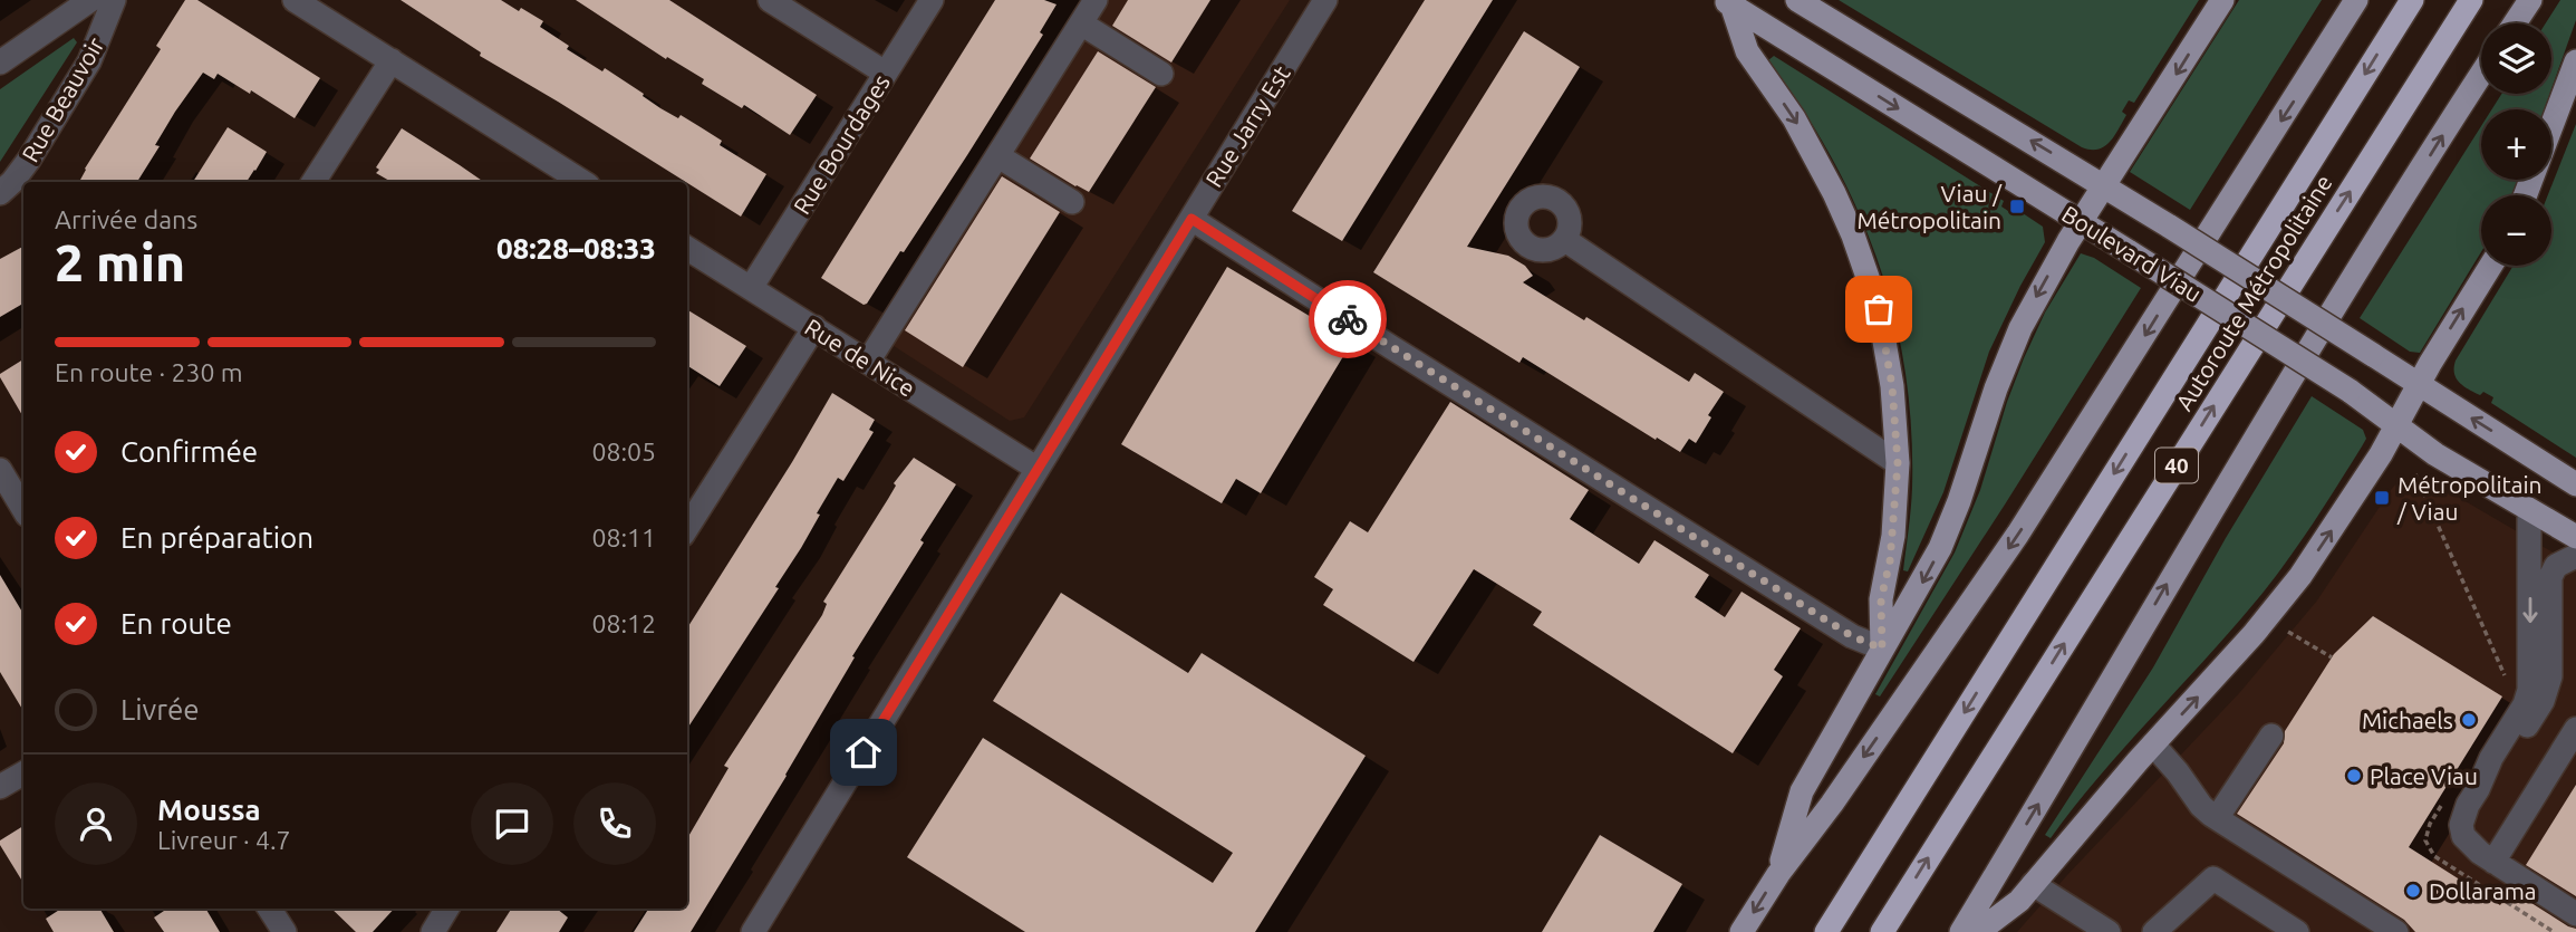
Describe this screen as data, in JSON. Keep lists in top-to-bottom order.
{
  "streets": {
    "highway": ["Autoroute Métropolitaine", "40"],
    "main road": ["Boulevard Viau"],
    "street": [
      "Rue Beauvoir",
      "Rue Jarry Est",
      "Rue Bourdages",
      "Rue de Nice"
    ]
  },
  "crossings": [
    ["Rue Jarry Est", "Rue de Nice"],
    ["Rue Bourdages", "Rue de Nice"]
  ],
  "places": {
    "transit": ["Viau / Métropolitain", "Métropolitain / Viau"],
    "other": ["Michaels", "Place Viau", "Dollarama"]
  },
  "page": {
    "map_buttons": ["+", "−"],
    "heading": ["2 min", "Arrivée dans", "08:28–08:33"],
    "panel": ["Moussa", "Livreur · 4.7"],
    "bar": "En route · 230 m",
    "list": [
      ["Confirmée", "08:05"],
      ["En préparation", "08:11"],
      ["En route", "08:12"],
      "Livrée"
    ]
  }
}
